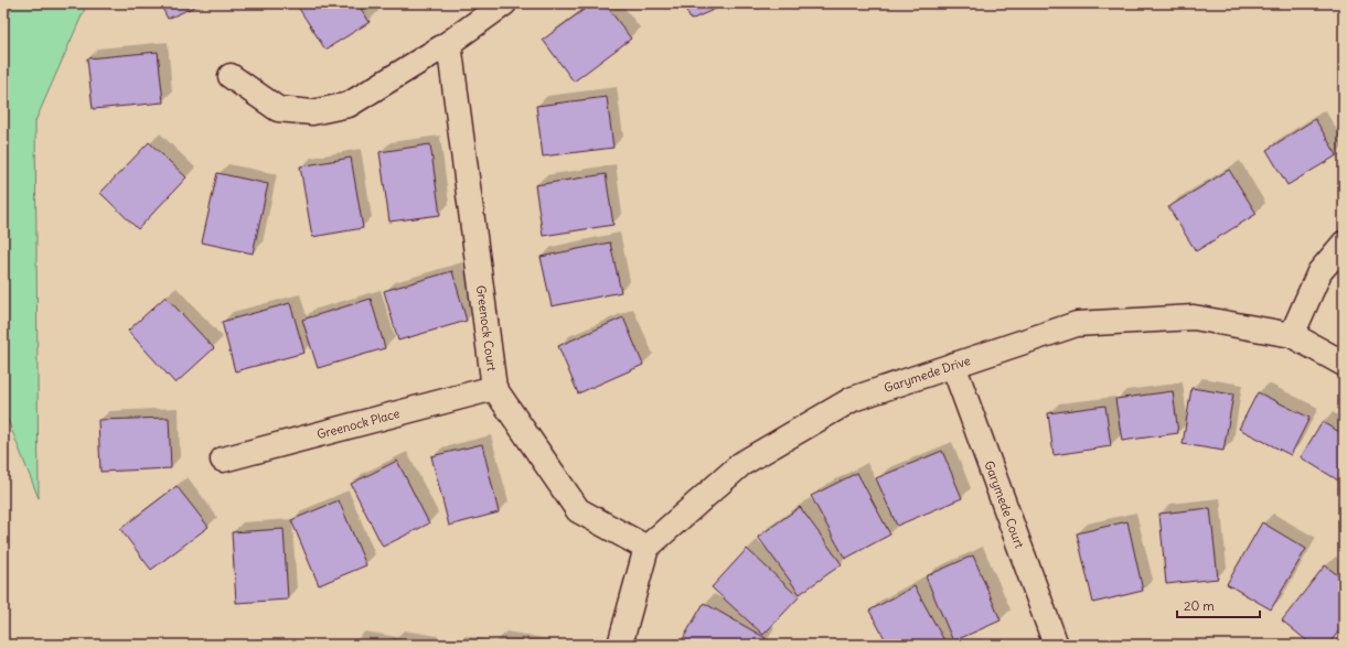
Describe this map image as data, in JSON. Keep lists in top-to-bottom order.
{
  "streets": {
    "street": [
      "Greenock Court",
      "Garymede Drive",
      "Greenock Place",
      "Garymede Court"
    ]
  },
  "crossings": [
    ["Greenock Court", "Garymede Drive"],
    ["Greenock Court", "Greenock Place"],
    ["Garymede Drive", "Garymede Court"]
  ],
  "scale_bar": "20 m"
}
